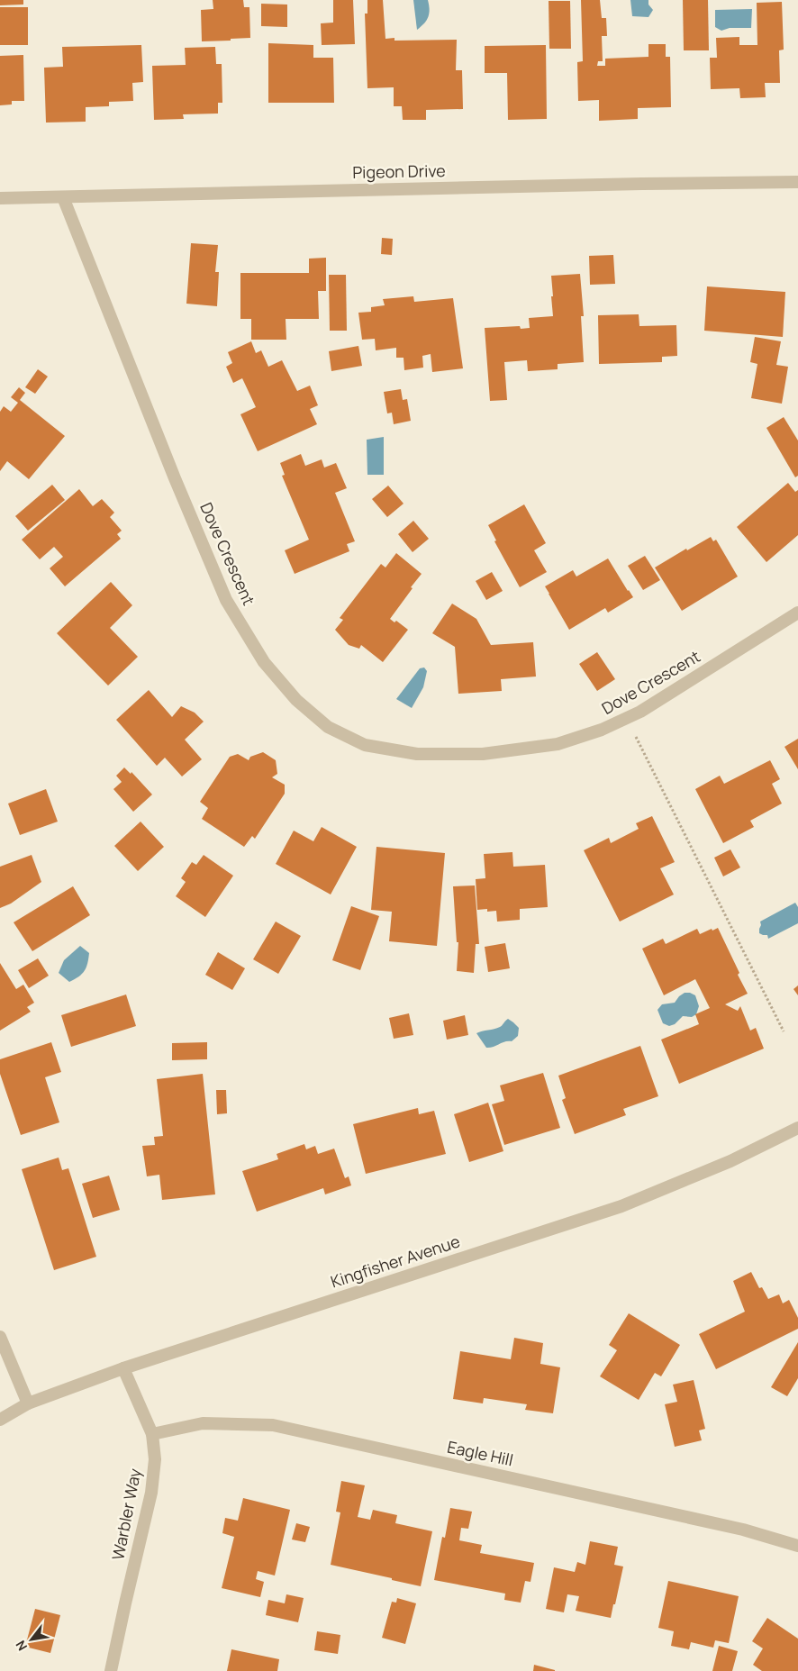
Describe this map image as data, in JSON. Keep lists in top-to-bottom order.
{
  "streets": {
    "street": [
      "Pigeon Drive",
      "Dove Crescent",
      "Kingfisher Avenue",
      "Eagle Hill",
      "Warbler Way"
    ]
  },
  "crossings": [
    ["Pigeon Drive", "Dove Crescent"],
    ["Kingfisher Avenue", "Warbler Way"],
    ["Eagle Hill", "Warbler Way"]
  ],
  "north": "bottom left"
}
